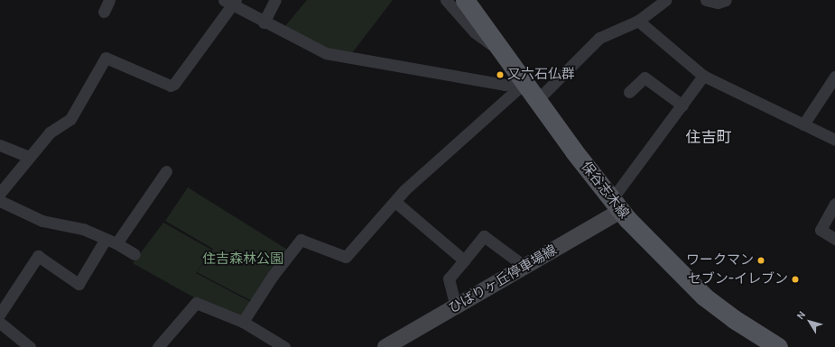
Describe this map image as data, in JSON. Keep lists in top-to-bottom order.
{
  "streets": {
    "main road": ["保谷志木線", "ひばりヶ丘停車場線"]
  },
  "crossings": [
    ["保谷志木線", "ひばりヶ丘停車場線"]
  ],
  "districts": ["住吉町"],
  "parks": ["住吉森林公園"],
  "places": ["又六石仏群", "ワークマン", "セブン-イレブン"],
  "north": "top left"
}
